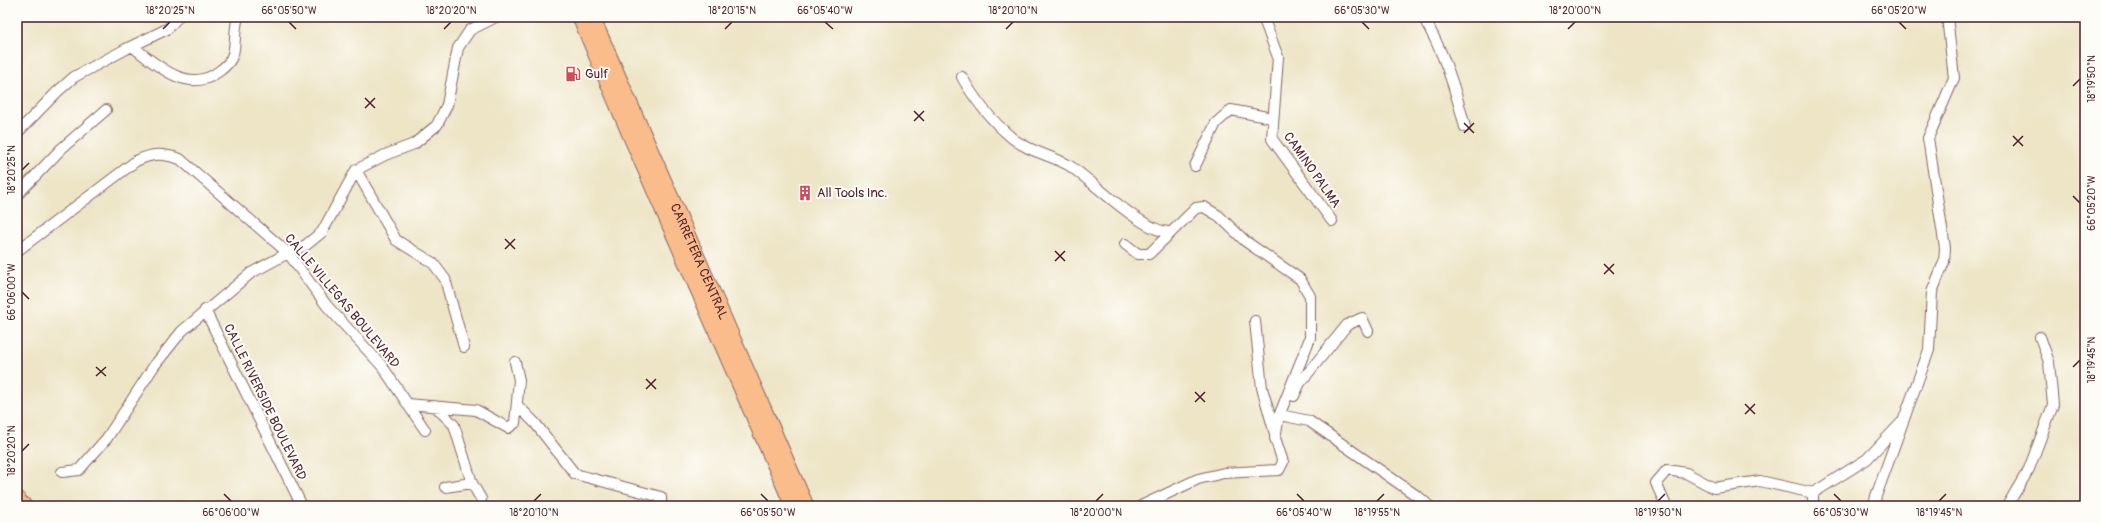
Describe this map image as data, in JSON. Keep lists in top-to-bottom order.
{
  "streets": {
    "highway": ["CARRETERA CENTRAL"],
    "street": ["CAMINO PALMA", "CALLE VILLEGAS BOULEVARD", "CALLE RIVERSIDE BOULEVARD"]
  },
  "places": {
    "fuel station": ["Gulf"],
    "building": ["All Tools Inc."]
  },
  "coordinates": [
    "18°20'25\"N",
    "66°05'50\"W",
    "18°20'20\"N",
    "18°20'15\"N",
    "66°05'40\"W",
    "18°20'10\"N",
    "66°05'30\"W",
    "18°20'00\"N",
    "66°05'20\"W",
    "18°19'50\"N",
    "66°06'00\"W",
    "18°19'45\"N",
    "18°19'55\"N"
  ]
}
